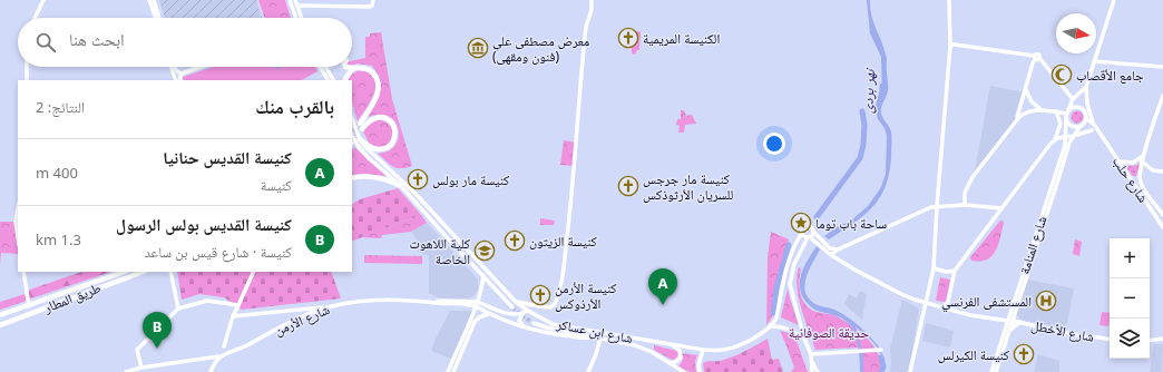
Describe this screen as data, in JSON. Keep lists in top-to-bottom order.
{
  "streets": {
    "highway": ["طريق المطار"],
    "main road": [
      "شارع حلب",
      "شارع المنامة",
      "شارع الأرمن",
      "شارع ابن عساكر",
      "شارع الأخطل"
    ]
  },
  "crossings": [
    ["شارع حلب", "شارع المنامة"],
    ["شارع المنامة", "شارع الأخطل"]
  ],
  "water": ["نهر بردى"],
  "parks": ["حديقة الصوفانية"],
  "places": {
    "church": [
      "الكنيسة المريمية",
      "كنيسة مار بولس",
      "كنيسة مار جرجس للسريان الأرثوذكس",
      "كنيسة الزيتون",
      "كنيسة الأرمن الأرذوكس",
      "كنيسة الكيرلس"
    ],
    "museum": ["معرض مصطفى علي (فنون ومقهى)"],
    "mosque": ["جامع الأقصاب"],
    "place": ["ساحة باب توما"],
    "school or university": ["كلية اللاهوت الخاصة"],
    "hospital": ["المستشفى الفرنسي"]
  },
  "north": "right",
  "page": {
    "search": "ابحث هنا",
    "heading": ["بالقرب منك", "النتائج: 2"],
    "list": [
      {
        "mark": "A",
        "name": "كنيسة القديس حنانيا",
        "note": "كنيسة",
        "value": "400 m"
      },
      {
        "mark": "B",
        "name": "كنيسة القديس بولس الرسول",
        "note": "كنيسة · شارع قيس بن ساعد",
        "value": "1.3 km"
      }
    ],
    "map_buttons": ["+", "−"],
    "pins": ["A", "B"]
  }
}
